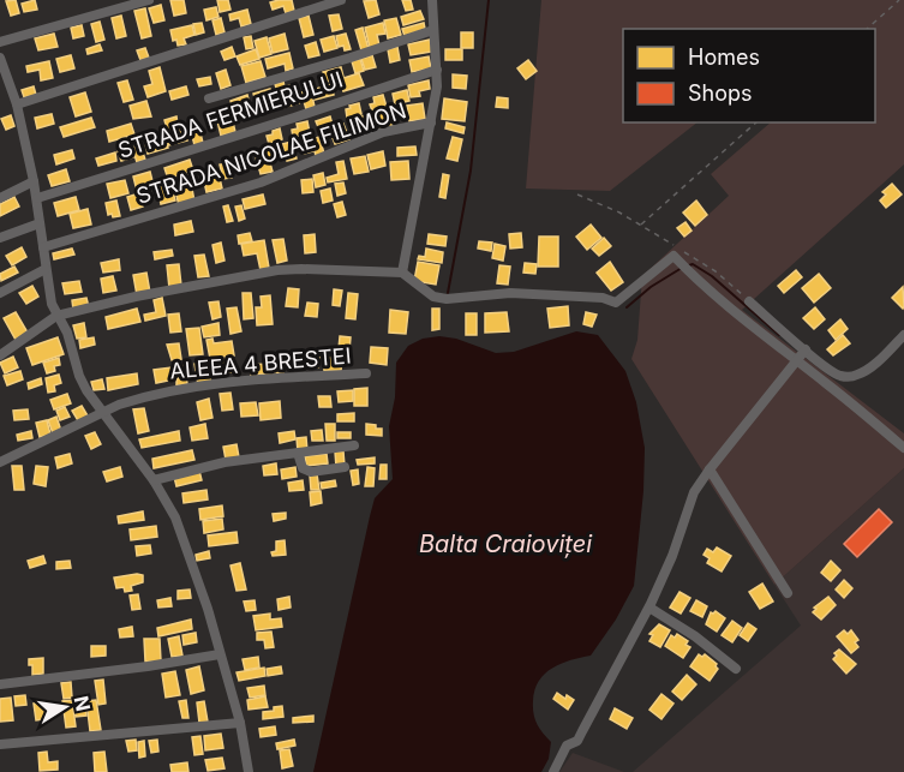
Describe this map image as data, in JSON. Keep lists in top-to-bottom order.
{
  "streets": {
    "street": ["STRADA FERMIERULUI", "STRADA NICOLAE FILIMON", "ALEEA 4 BRESTEI"]
  },
  "water": ["Balta Craioviței"],
  "legend": ["Homes", "Shops"],
  "north": "right"
}
